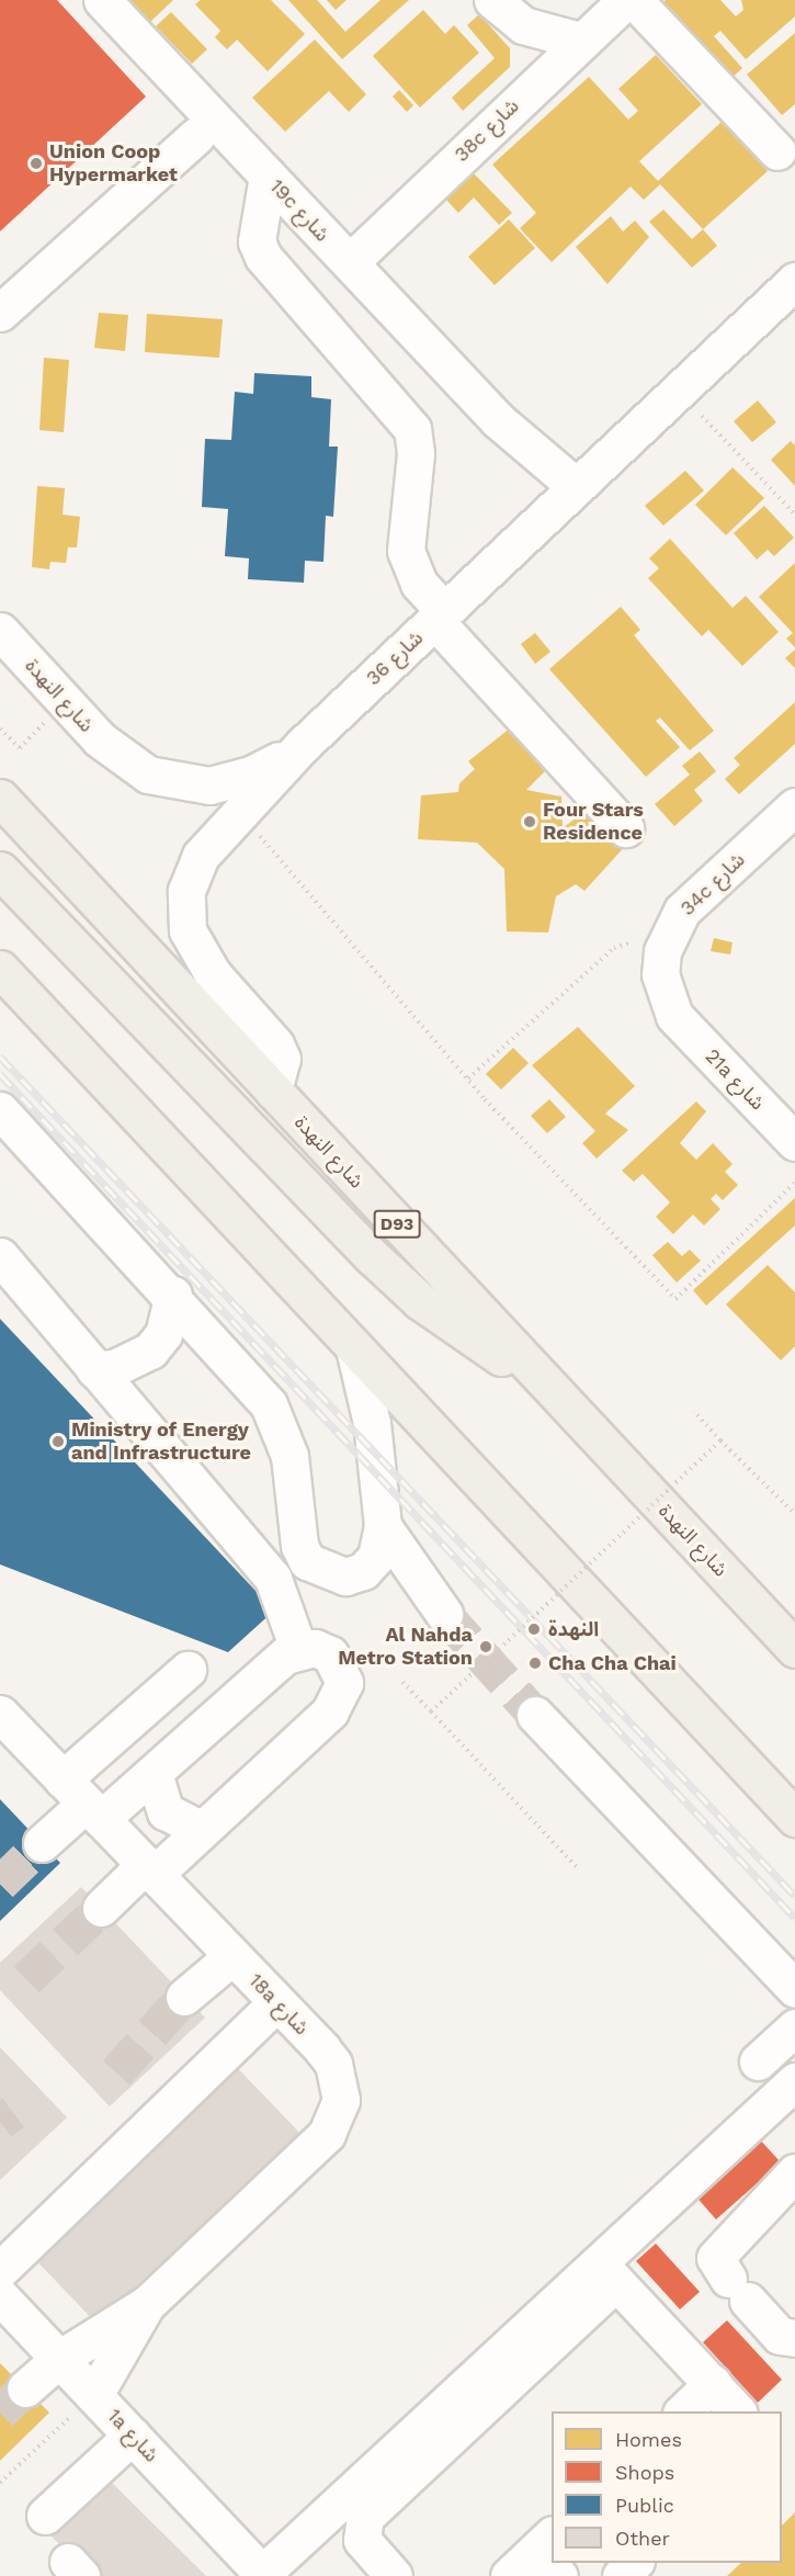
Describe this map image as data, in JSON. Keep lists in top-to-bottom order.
{
  "streets": {
    "main road": ["شارع النهدة", "D93"],
    "street": [
      "38c شارع",
      "19c شارع",
      "شارع 36",
      "34c شارع",
      "21a شارع",
      "18a شارع",
      "1a شارع"
    ]
  },
  "crossings": [
    ["38c شارع", "19c شارع"],
    ["19c شارع", "شارع 36"],
    ["شارع 36", "شارع النهدة"],
    ["34c شارع", "21a شارع"],
    ["18a شارع", "1a شارع"]
  ],
  "places": [
    "Union Coop Hypermarket",
    "Four Stars Residence",
    "Ministry of Energy and Infrastructure",
    "النهدة",
    "Al Nahda Metro Station",
    "Cha Cha Chai"
  ],
  "legend": [
    "Homes",
    "Shops",
    "Public",
    "Other"
  ]
}
